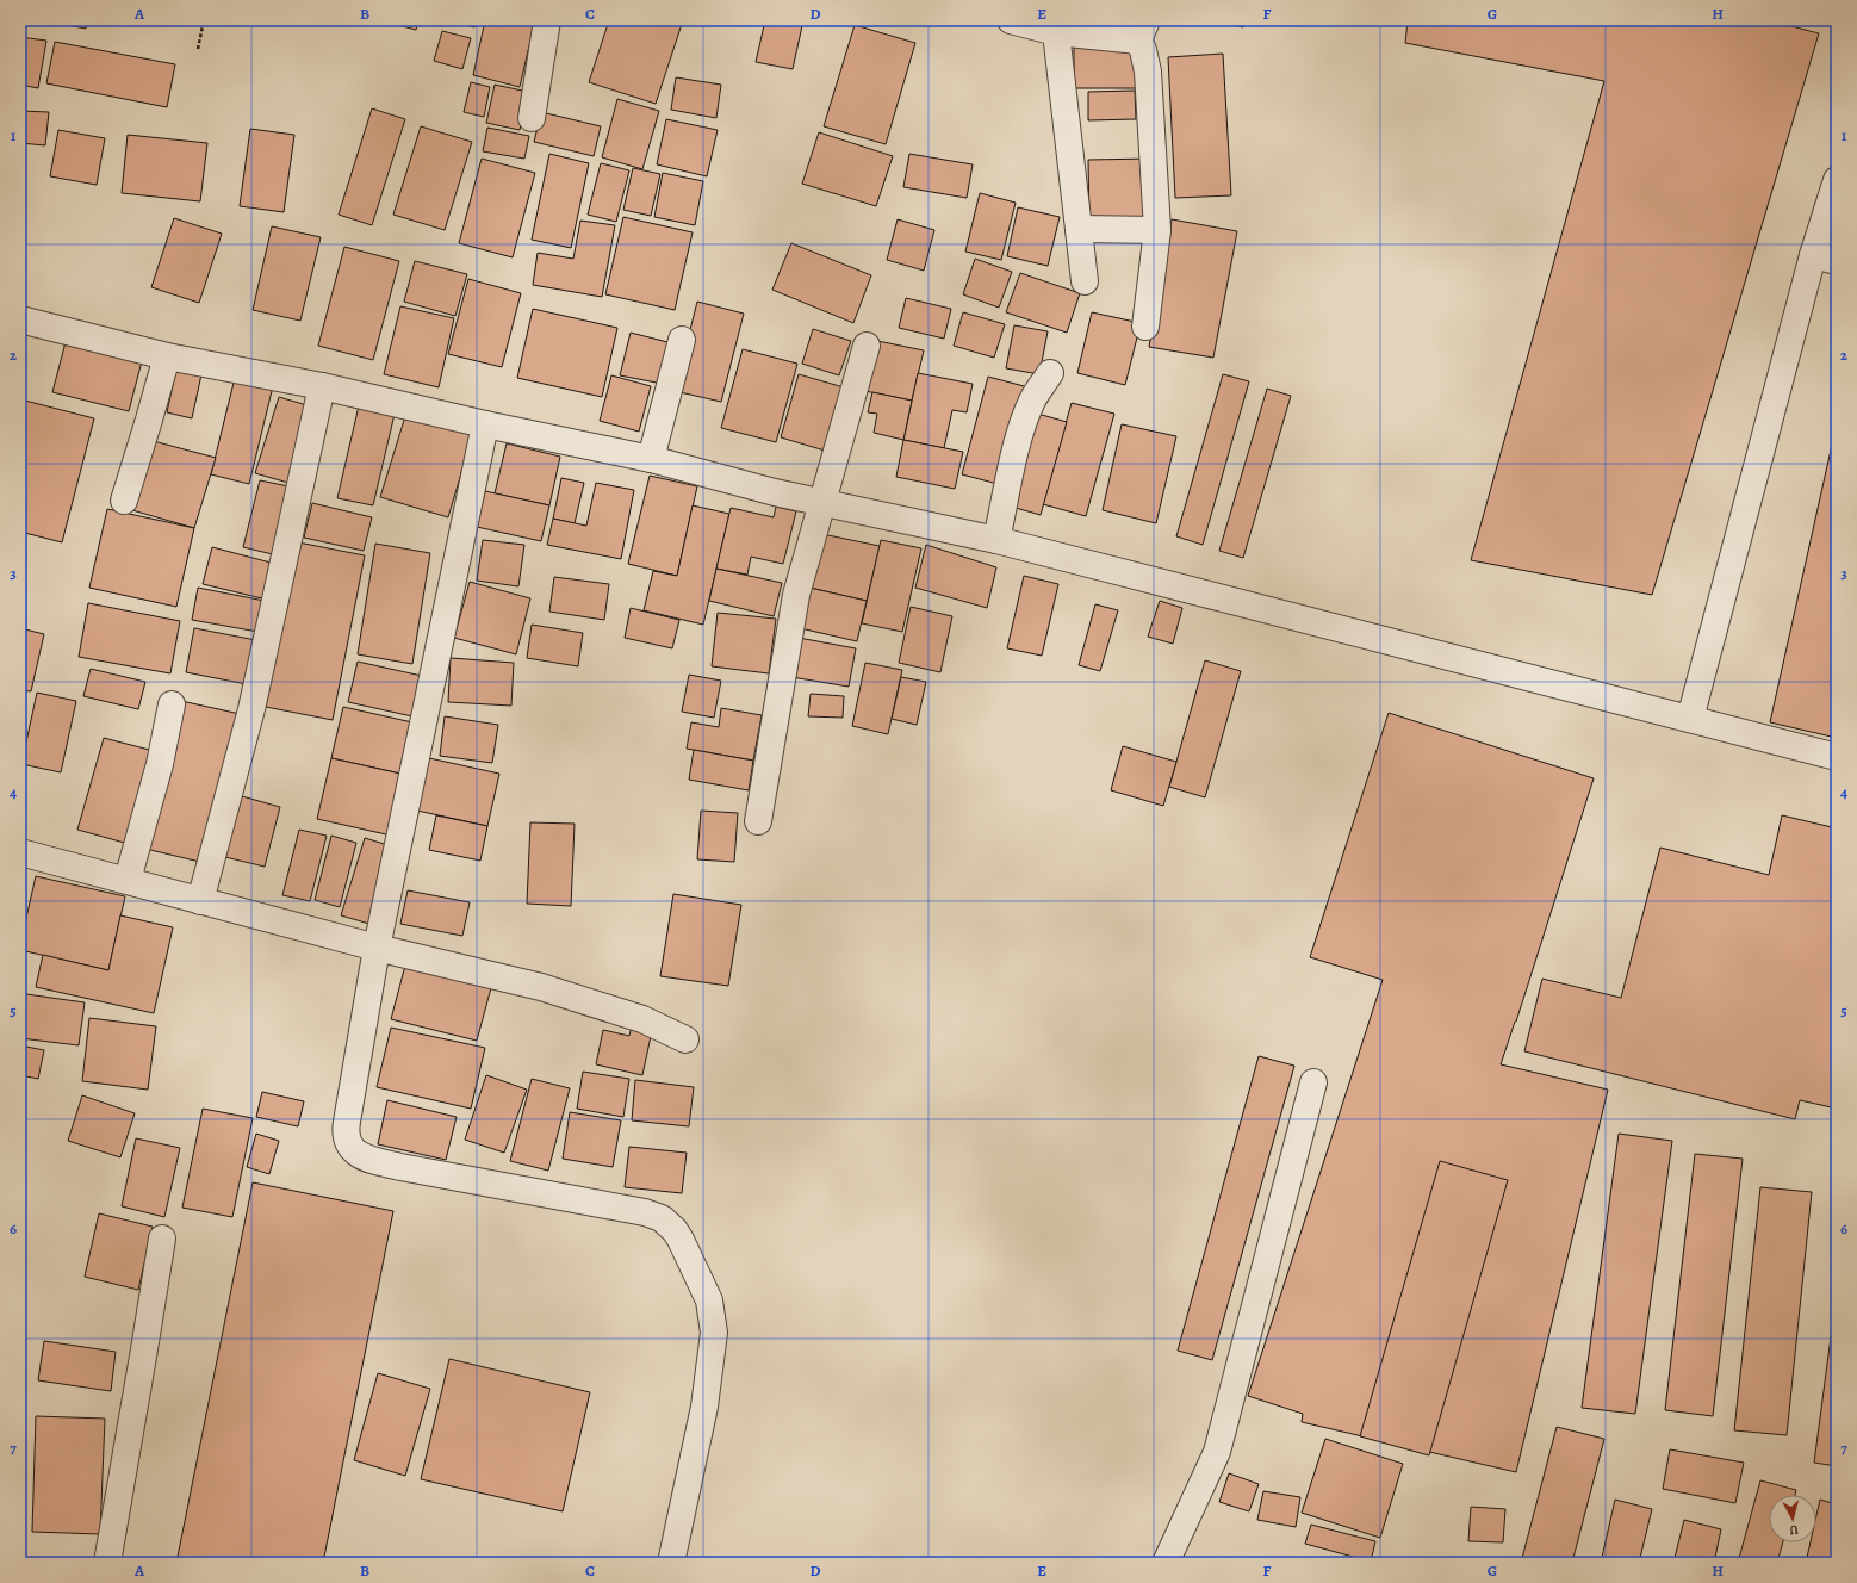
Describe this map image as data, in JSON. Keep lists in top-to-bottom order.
{
  "north": "bottom",
  "grid": {
    "columns": [
      "A",
      "B",
      "C",
      "D",
      "E",
      "F",
      "G",
      "H"
    ],
    "rows": [
      "1",
      "2",
      "3",
      "4",
      "5",
      "6",
      "7"
    ]
  }
}
